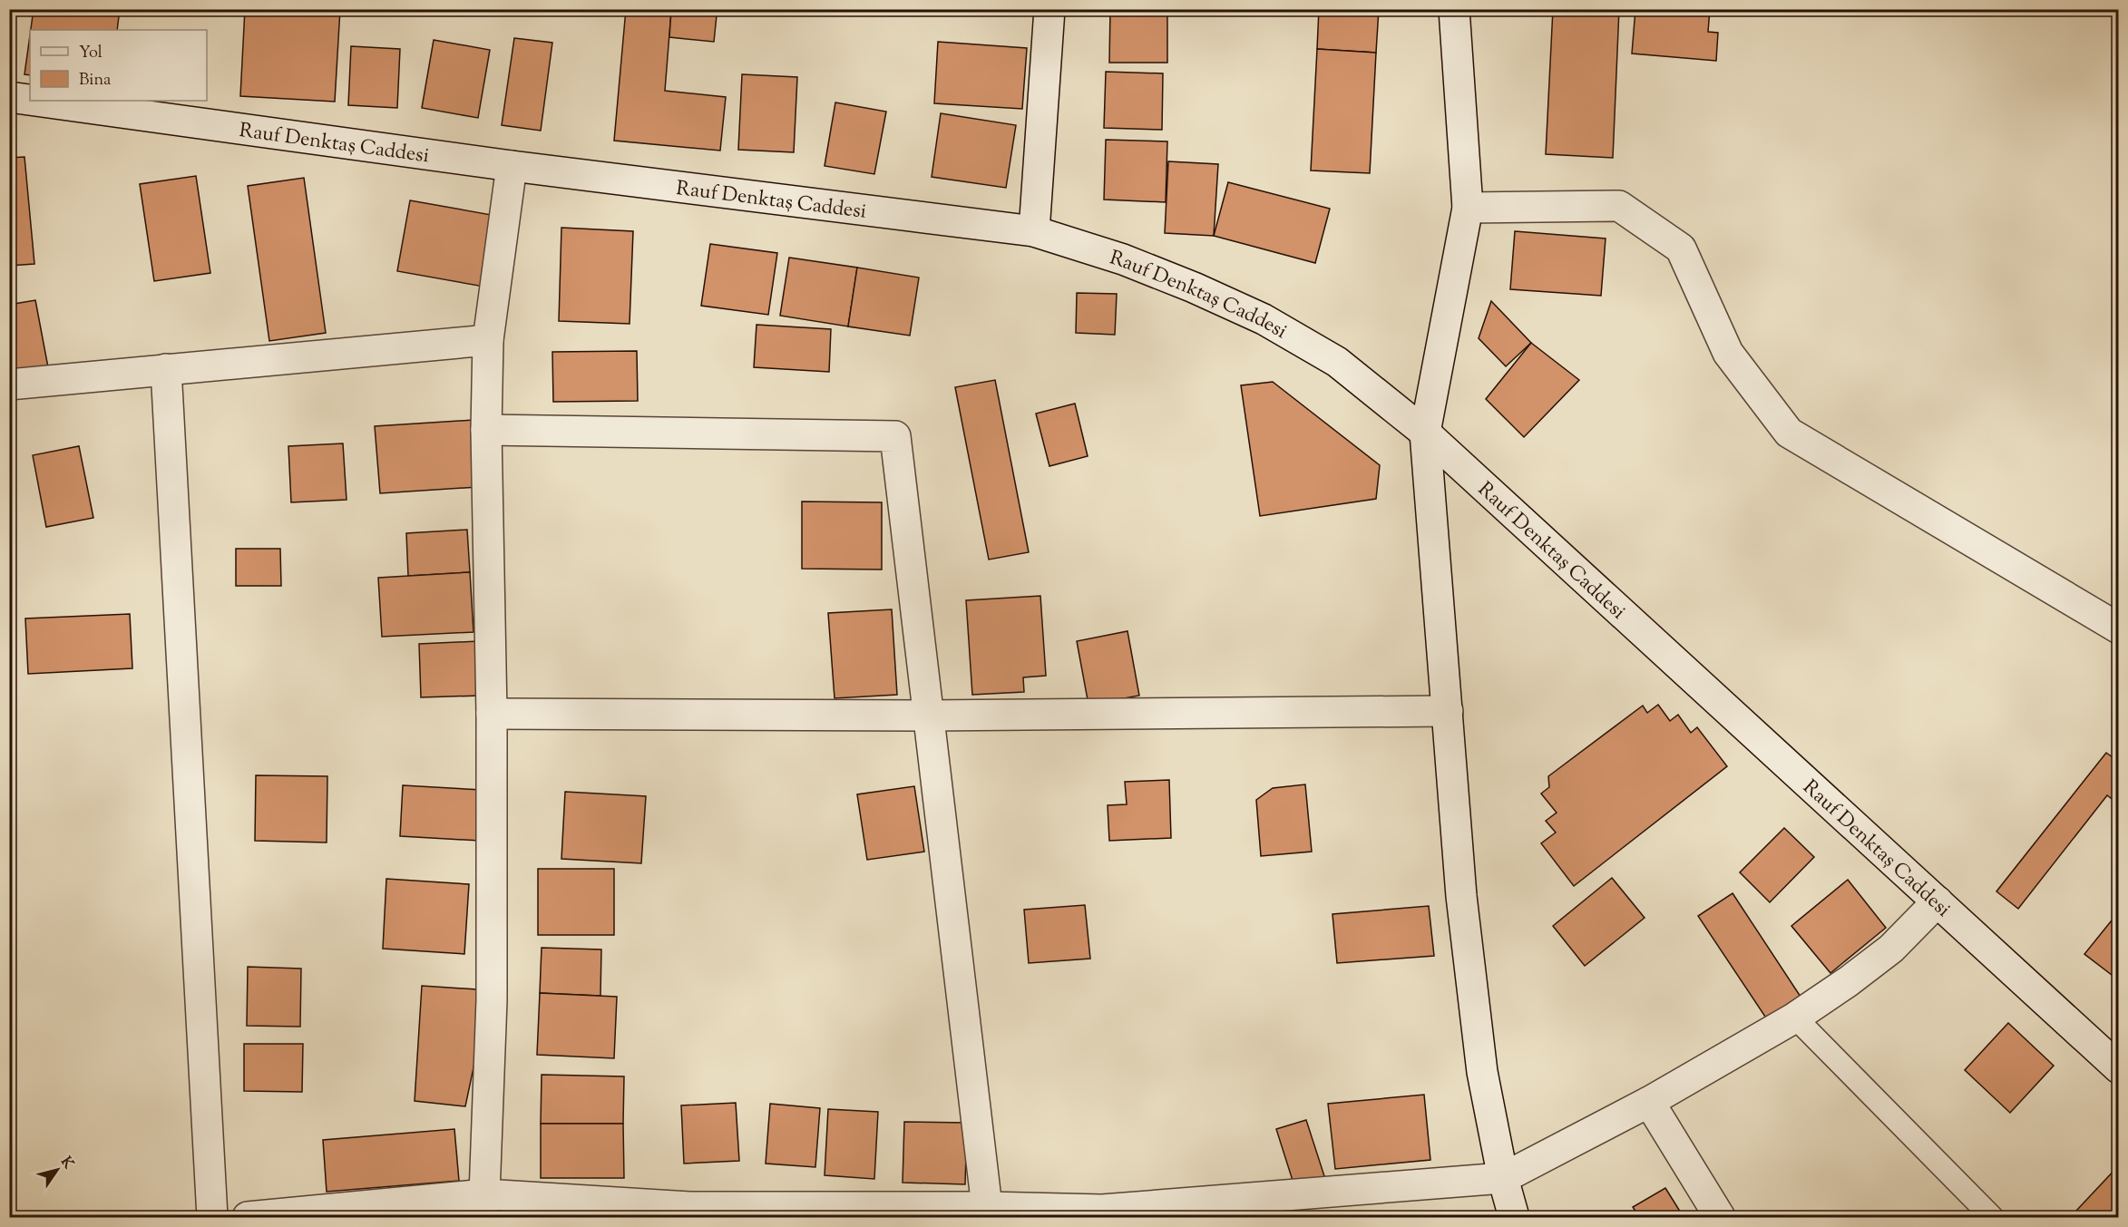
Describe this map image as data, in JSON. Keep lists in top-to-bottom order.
{
  "streets": {
    "street": ["Rauf Denktaş Caddesi"]
  },
  "legend": ["Yol", "Bina"],
  "north": "top right"
}
